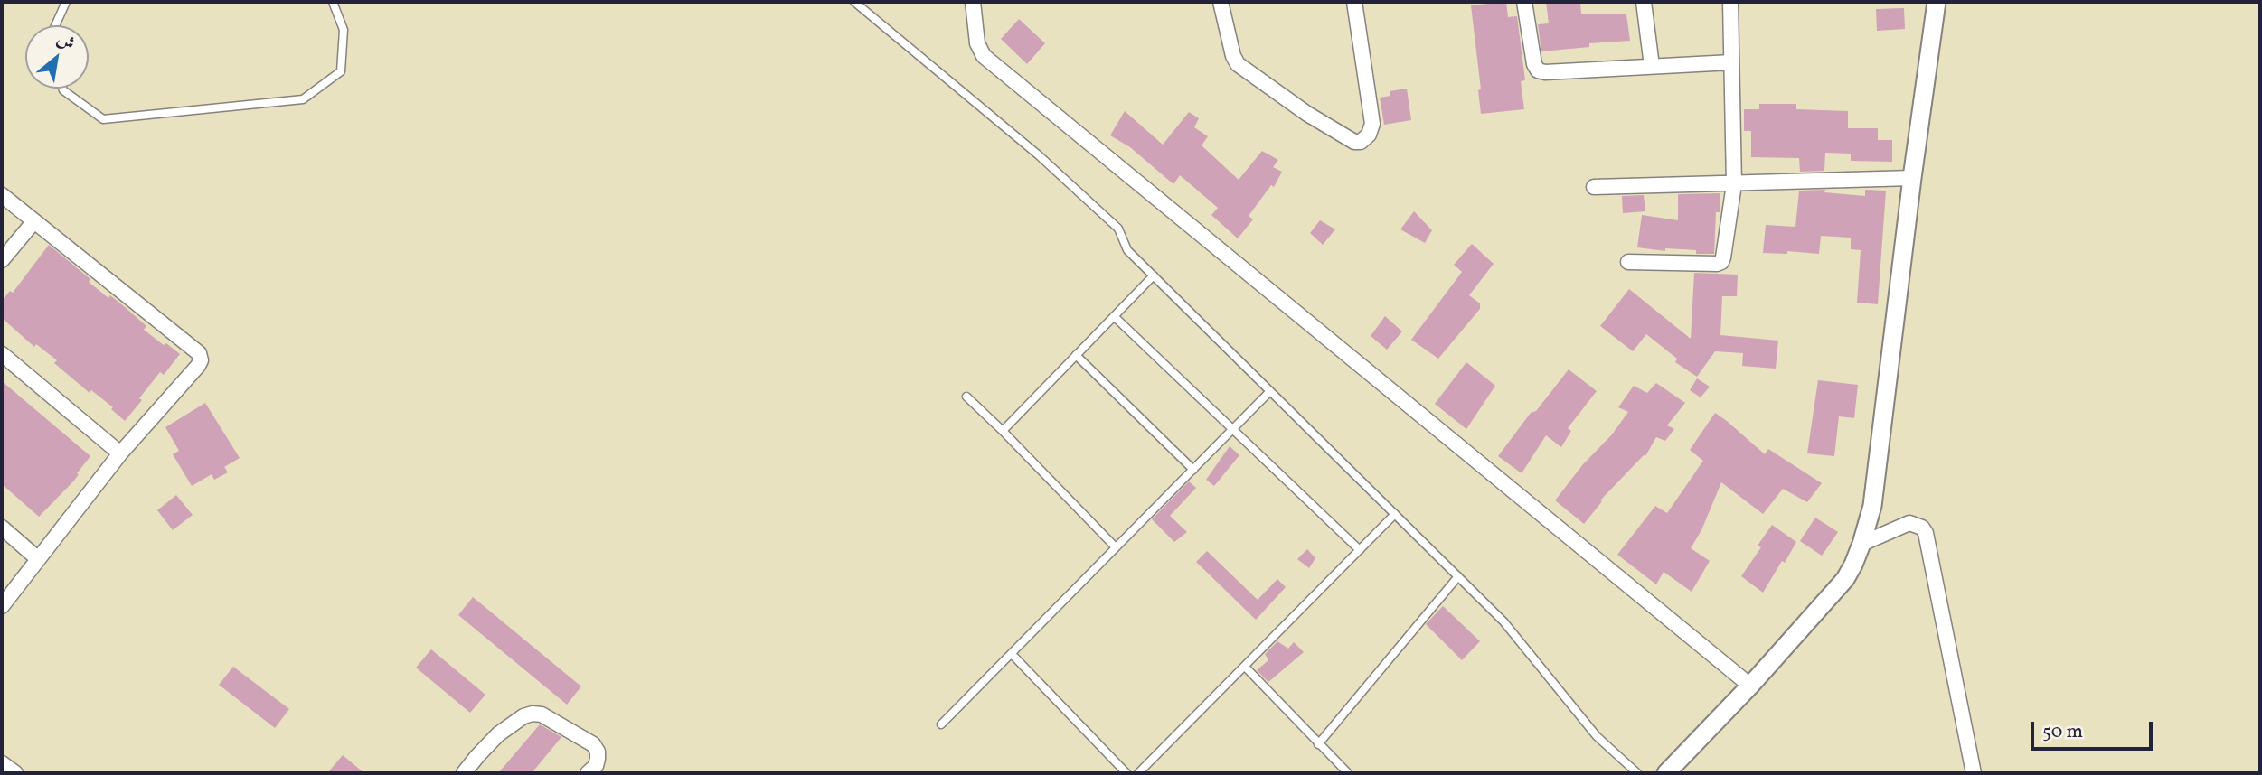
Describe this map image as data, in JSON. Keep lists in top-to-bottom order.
{
  "scale_bar": "50 m",
  "north": "top right"
}
